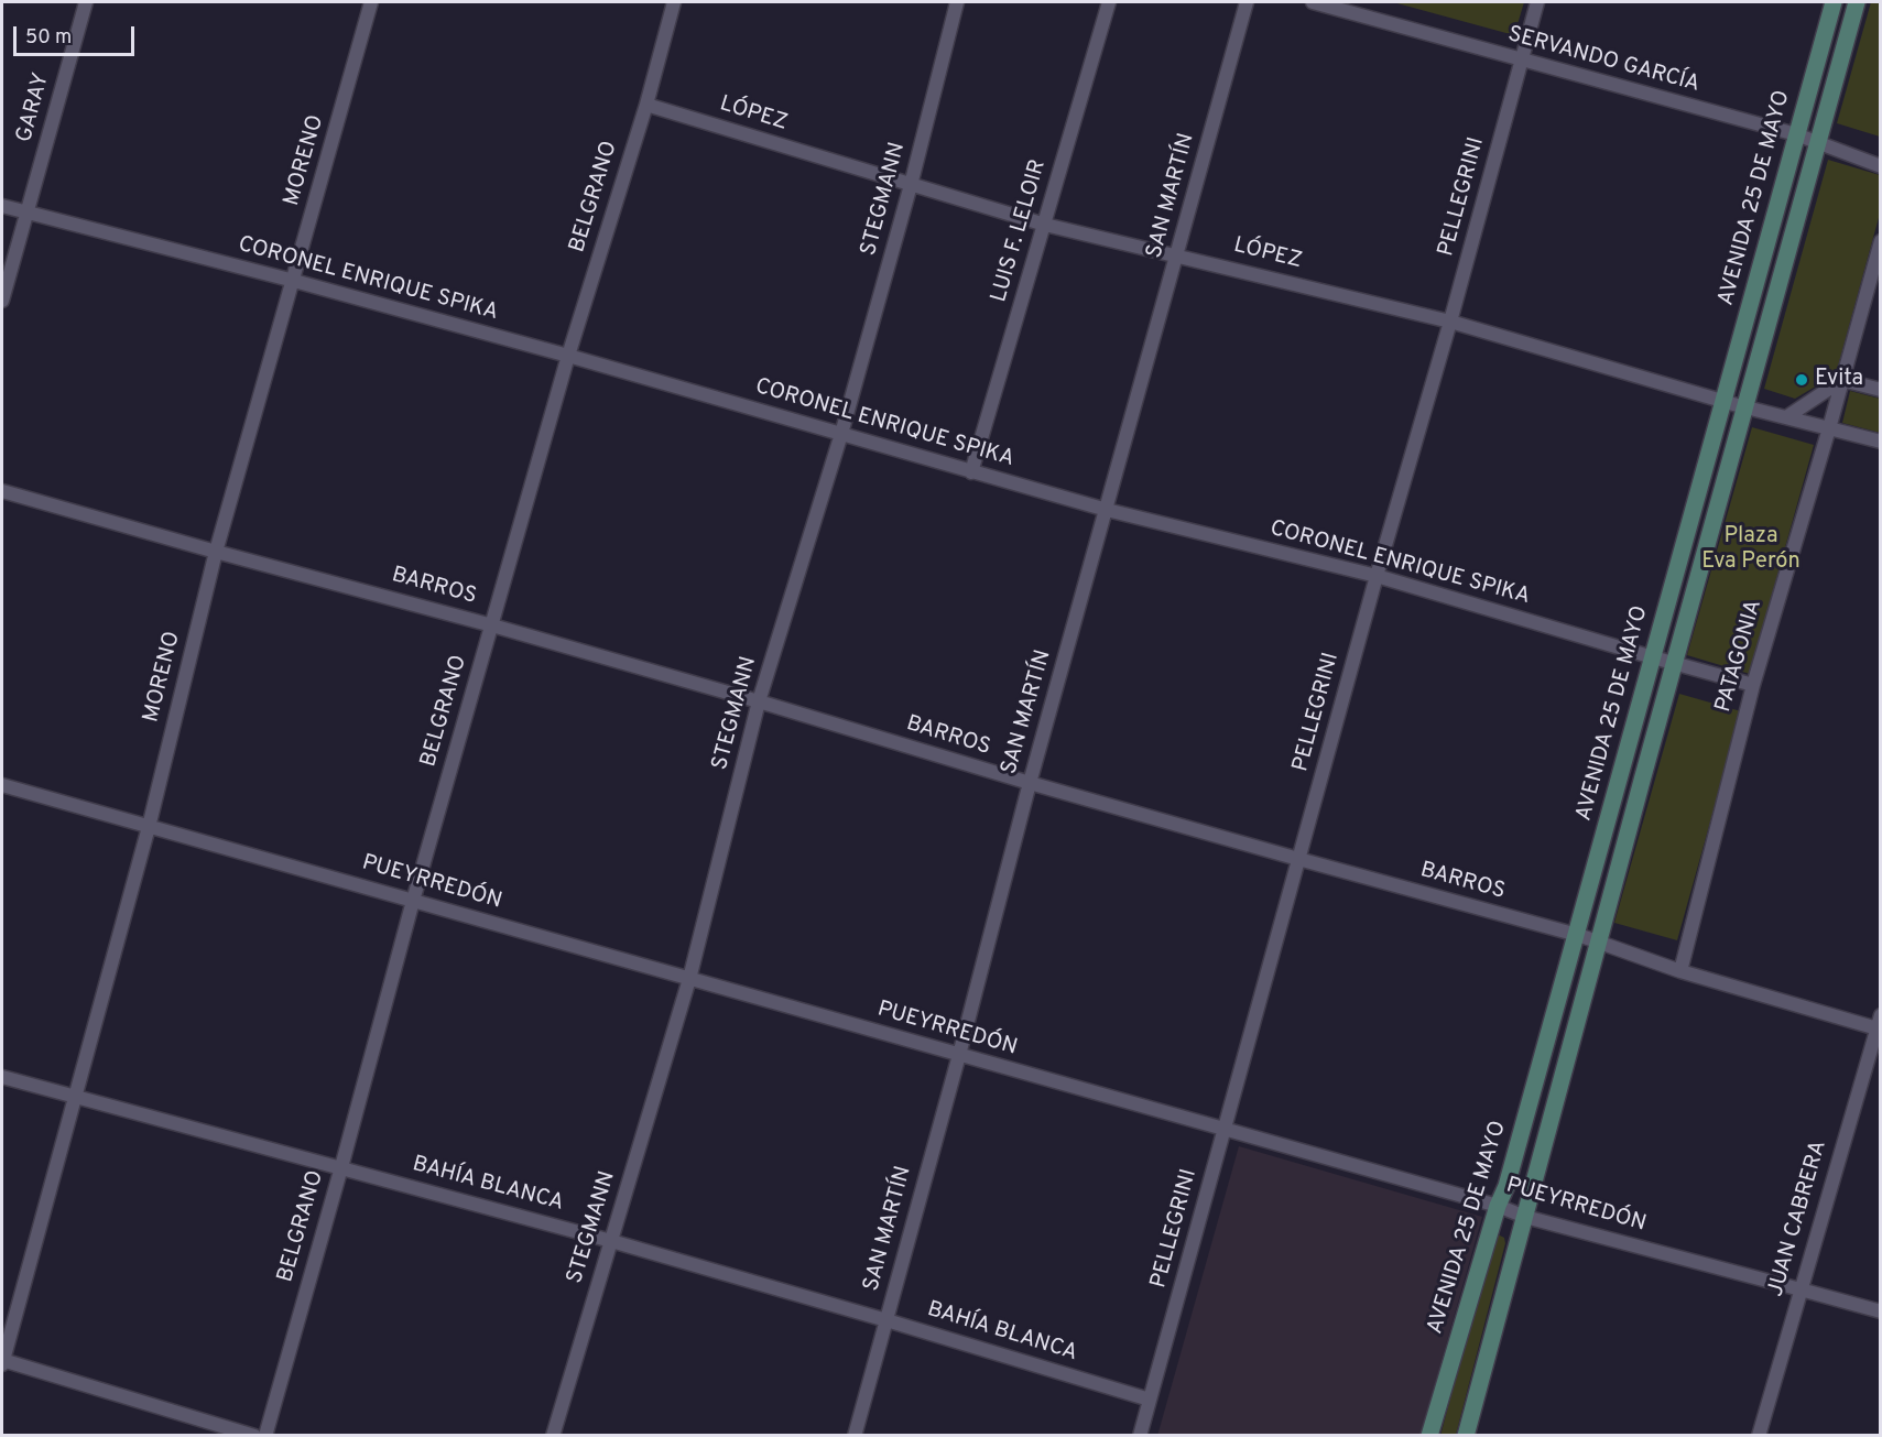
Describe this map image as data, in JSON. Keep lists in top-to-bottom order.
{
  "streets": {
    "main road": ["AVENIDA 25 DE MAYO"],
    "street": [
      "SERVANDO GARCÍA",
      "GARAY",
      "LÓPEZ",
      "MORENO",
      "SAN MARTÍN",
      "BELGRANO",
      "PELLEGRINI",
      "STEGMANN",
      "LUIS F. LELOIR",
      "CORONEL ENRIQUE SPIKA",
      "BARROS",
      "PATAGONIA",
      "PUEYRREDÓN",
      "BAHÍA BLANCA",
      "JUAN CABRERA"
    ]
  },
  "crossings": [
    ["SERVANDO GARCÍA", "PELLEGRINI"],
    ["SERVANDO GARCÍA", "AVENIDA 25 DE MAYO"],
    ["GARAY", "CORONEL ENRIQUE SPIKA"],
    ["LÓPEZ", "SAN MARTÍN"],
    ["LÓPEZ", "BELGRANO"],
    ["LÓPEZ", "PELLEGRINI"],
    ["LÓPEZ", "AVENIDA 25 DE MAYO"],
    ["LÓPEZ", "STEGMANN"],
    ["LÓPEZ", "LUIS F. LELOIR"],
    ["LÓPEZ", "PATAGONIA"],
    ["MORENO", "CORONEL ENRIQUE SPIKA"],
    ["MORENO", "BARROS"],
    ["MORENO", "PUEYRREDÓN"],
    ["MORENO", "BAHÍA BLANCA"],
    ["SAN MARTÍN", "CORONEL ENRIQUE SPIKA"],
    ["SAN MARTÍN", "BARROS"],
    ["SAN MARTÍN", "PUEYRREDÓN"],
    ["SAN MARTÍN", "BAHÍA BLANCA"],
    ["BELGRANO", "CORONEL ENRIQUE SPIKA"],
    ["BELGRANO", "BARROS"],
    ["BELGRANO", "PUEYRREDÓN"],
    ["BELGRANO", "BAHÍA BLANCA"],
    ["PELLEGRINI", "CORONEL ENRIQUE SPIKA"],
    ["PELLEGRINI", "BARROS"],
    ["PELLEGRINI", "PUEYRREDÓN"],
    ["PELLEGRINI", "BAHÍA BLANCA"],
    ["AVENIDA 25 DE MAYO", "CORONEL ENRIQUE SPIKA"],
    ["AVENIDA 25 DE MAYO", "BARROS"],
    ["AVENIDA 25 DE MAYO", "PUEYRREDÓN"],
    ["STEGMANN", "CORONEL ENRIQUE SPIKA"],
    ["STEGMANN", "BARROS"],
    ["STEGMANN", "PUEYRREDÓN"],
    ["STEGMANN", "BAHÍA BLANCA"],
    ["LUIS F. LELOIR", "CORONEL ENRIQUE SPIKA"],
    ["CORONEL ENRIQUE SPIKA", "PATAGONIA"],
    ["BARROS", "PATAGONIA"],
    ["BARROS", "JUAN CABRERA"],
    ["PUEYRREDÓN", "JUAN CABRERA"]
  ],
  "parks": ["Plaza Eva Perón"],
  "places": ["Evita"],
  "scale_bar": "50 m"
}
